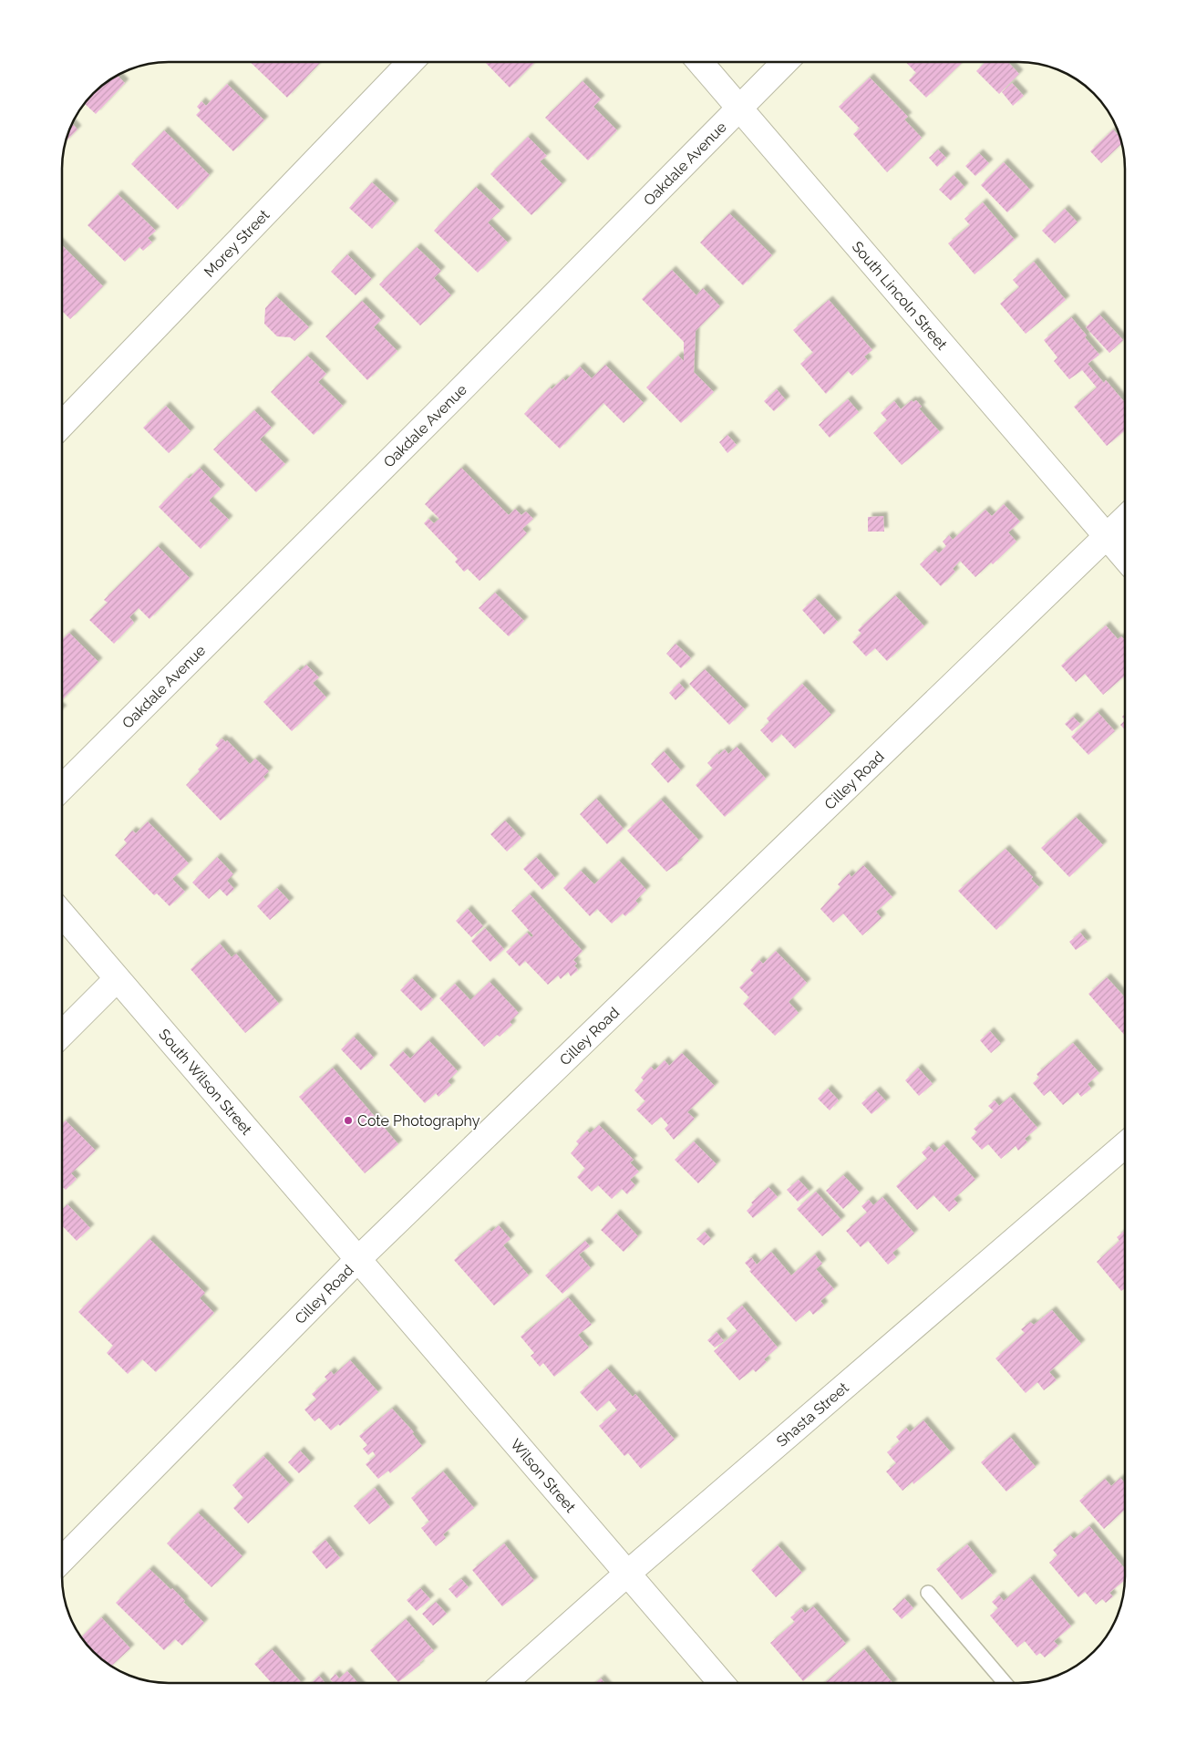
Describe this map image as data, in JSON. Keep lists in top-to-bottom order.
{
  "streets": {
    "street": [
      "Oakdale Avenue",
      "Morey Street",
      "South Lincoln Street",
      "Cilley Road",
      "South Wilson Street",
      "Shasta Street",
      "Wilson Street"
    ]
  },
  "crossings": [
    ["Oakdale Avenue", "South Lincoln Street"],
    ["South Lincoln Street", "Cilley Road"],
    ["Cilley Road", "South Wilson Street"],
    ["Cilley Road", "Wilson Street"],
    ["South Wilson Street", "Wilson Street"],
    ["Shasta Street", "Wilson Street"]
  ],
  "places": ["Cote Photography"]
}
